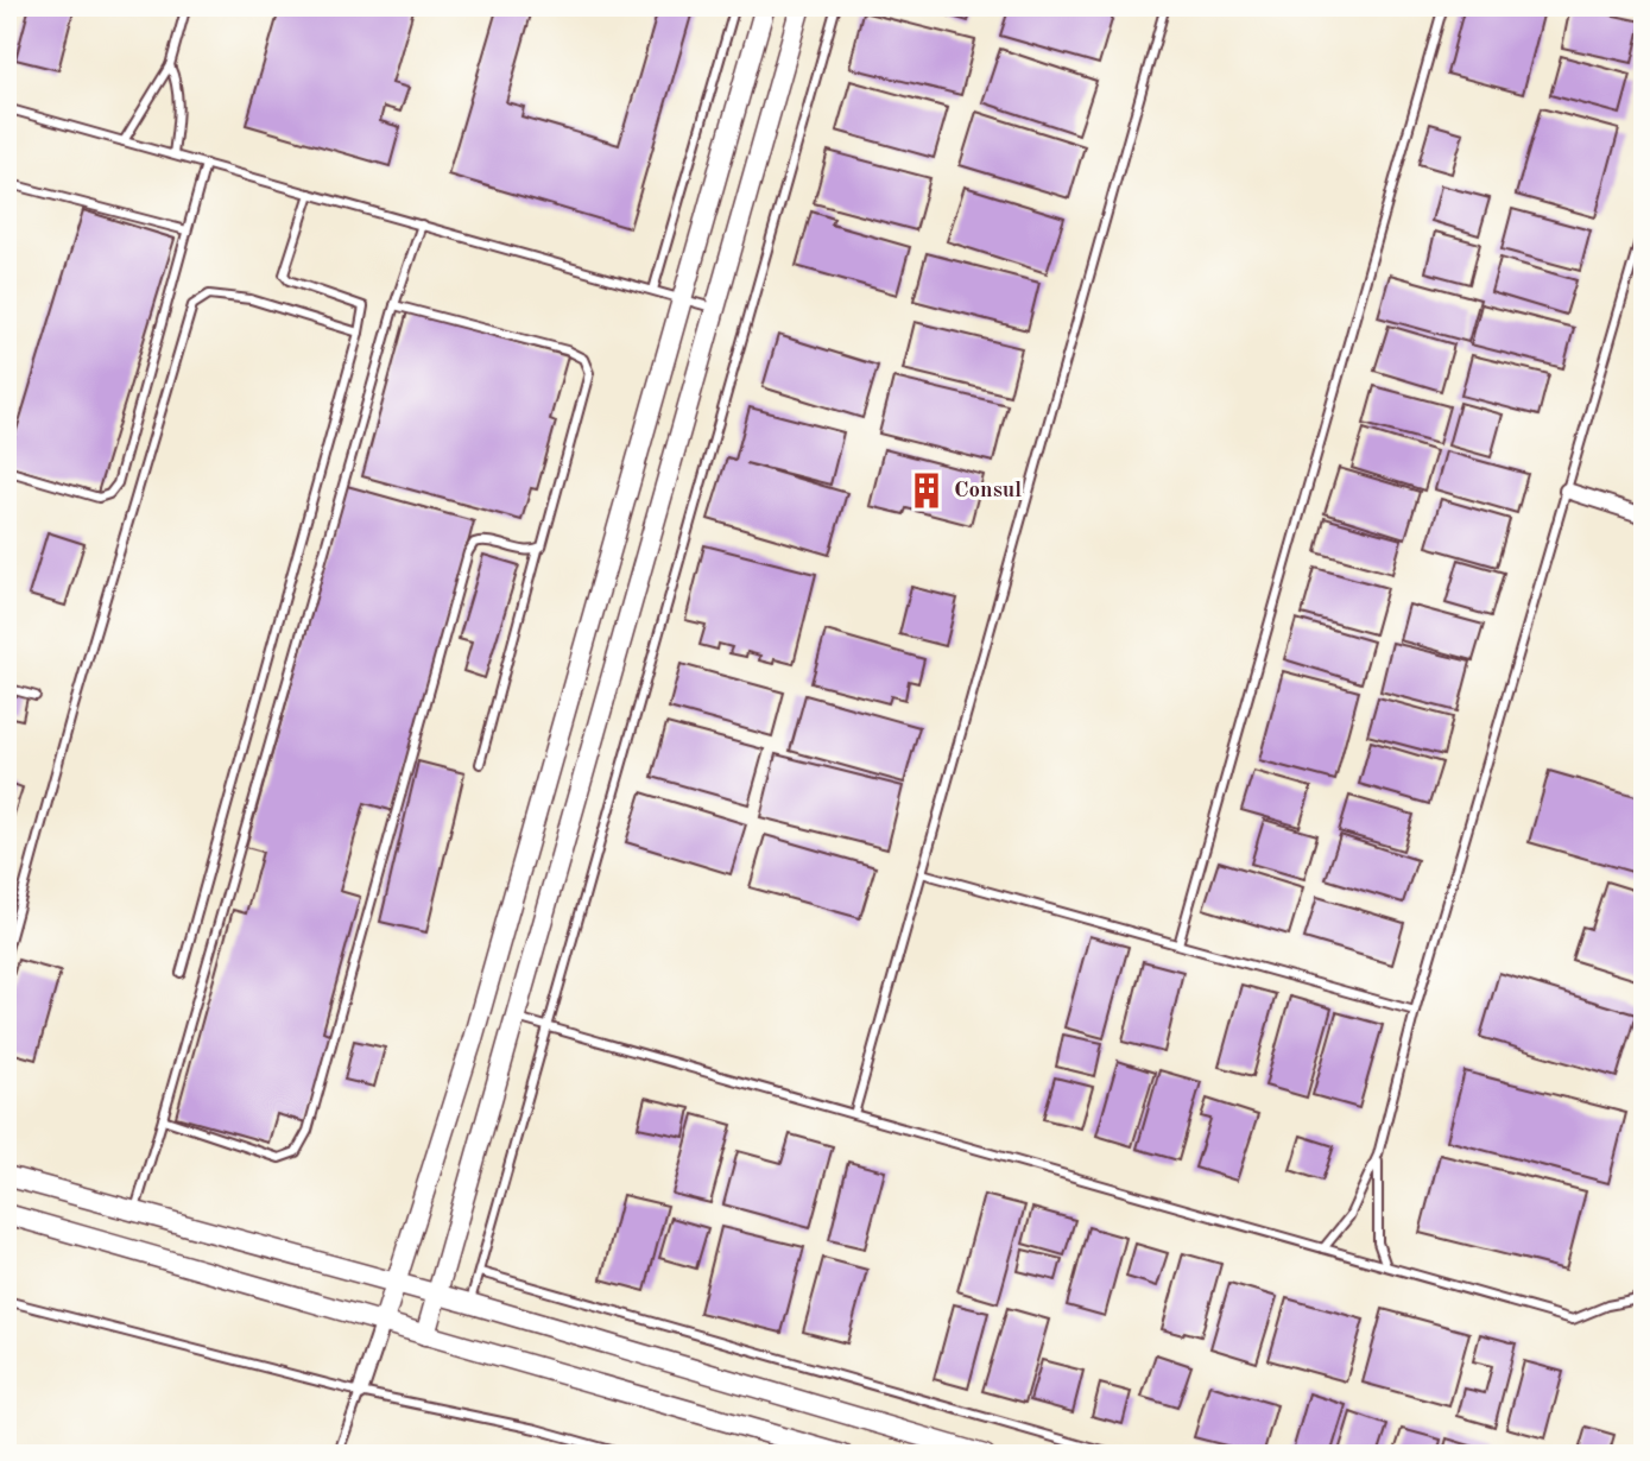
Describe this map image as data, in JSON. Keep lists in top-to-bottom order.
{
  "places": {
    "building": ["Consul"]
  }
}
